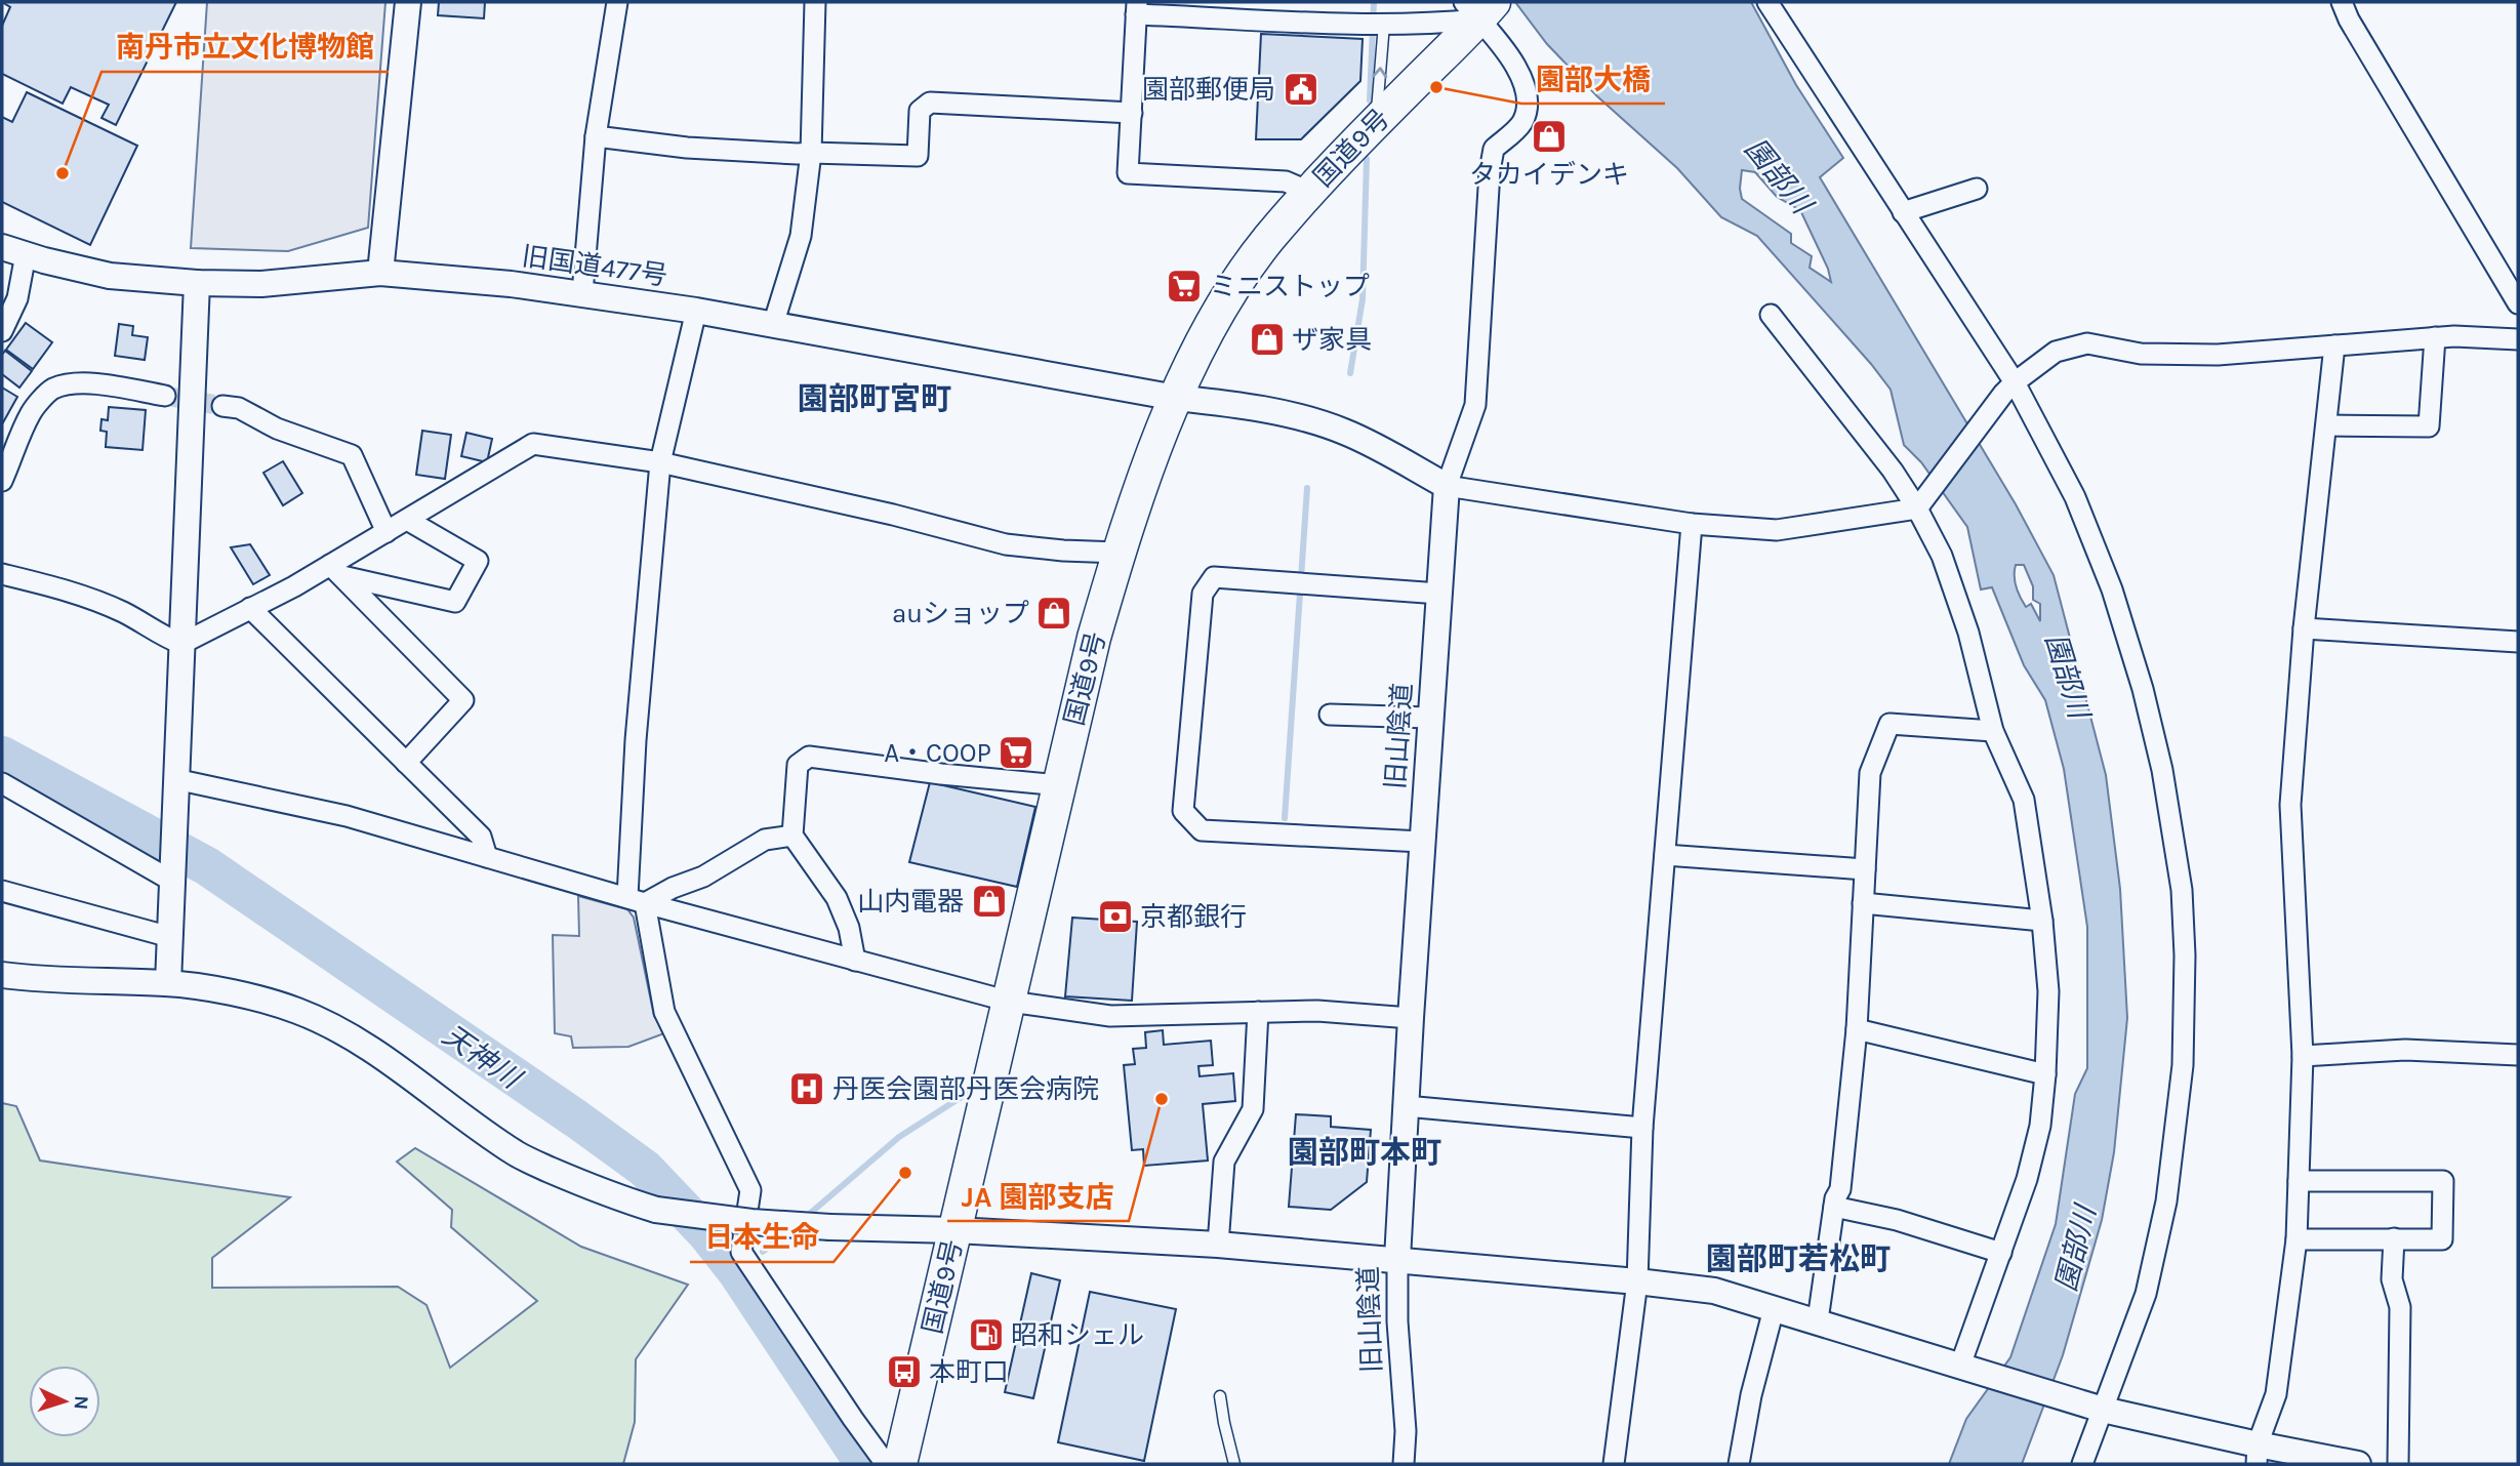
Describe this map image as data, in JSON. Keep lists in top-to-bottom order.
{
  "streets": {
    "highway": ["国道9号"],
    "street": ["旧国道477号", "旧山陰道"]
  },
  "crossings": [
    ["国道9号", "旧国道477号"],
    ["国道9号", "旧山陰道"],
    ["旧国道477号", "旧山陰道"]
  ],
  "districts": ["園部町宮町", "園部町本町", "園部町若松町"],
  "water": ["園部川", "天神川"],
  "places": {
    "other": [
      "園部大橋",
      "南丹市立文化博物館",
      "JA 園部支店",
      "日本生命"
    ],
    "public building": ["園部郵便局"],
    "shop": [
      "タカイデンキ",
      "ザ家具",
      "auショップ",
      "山内電器"
    ],
    "supermarket": ["ミニストップ", "A・COOP"],
    "bank": ["京都銀行"],
    "hospital": ["丹医会園部丹医会病院"],
    "fuel station": ["昭和シェル"],
    "bus stop": ["本町口"]
  },
  "north": "right"
}
